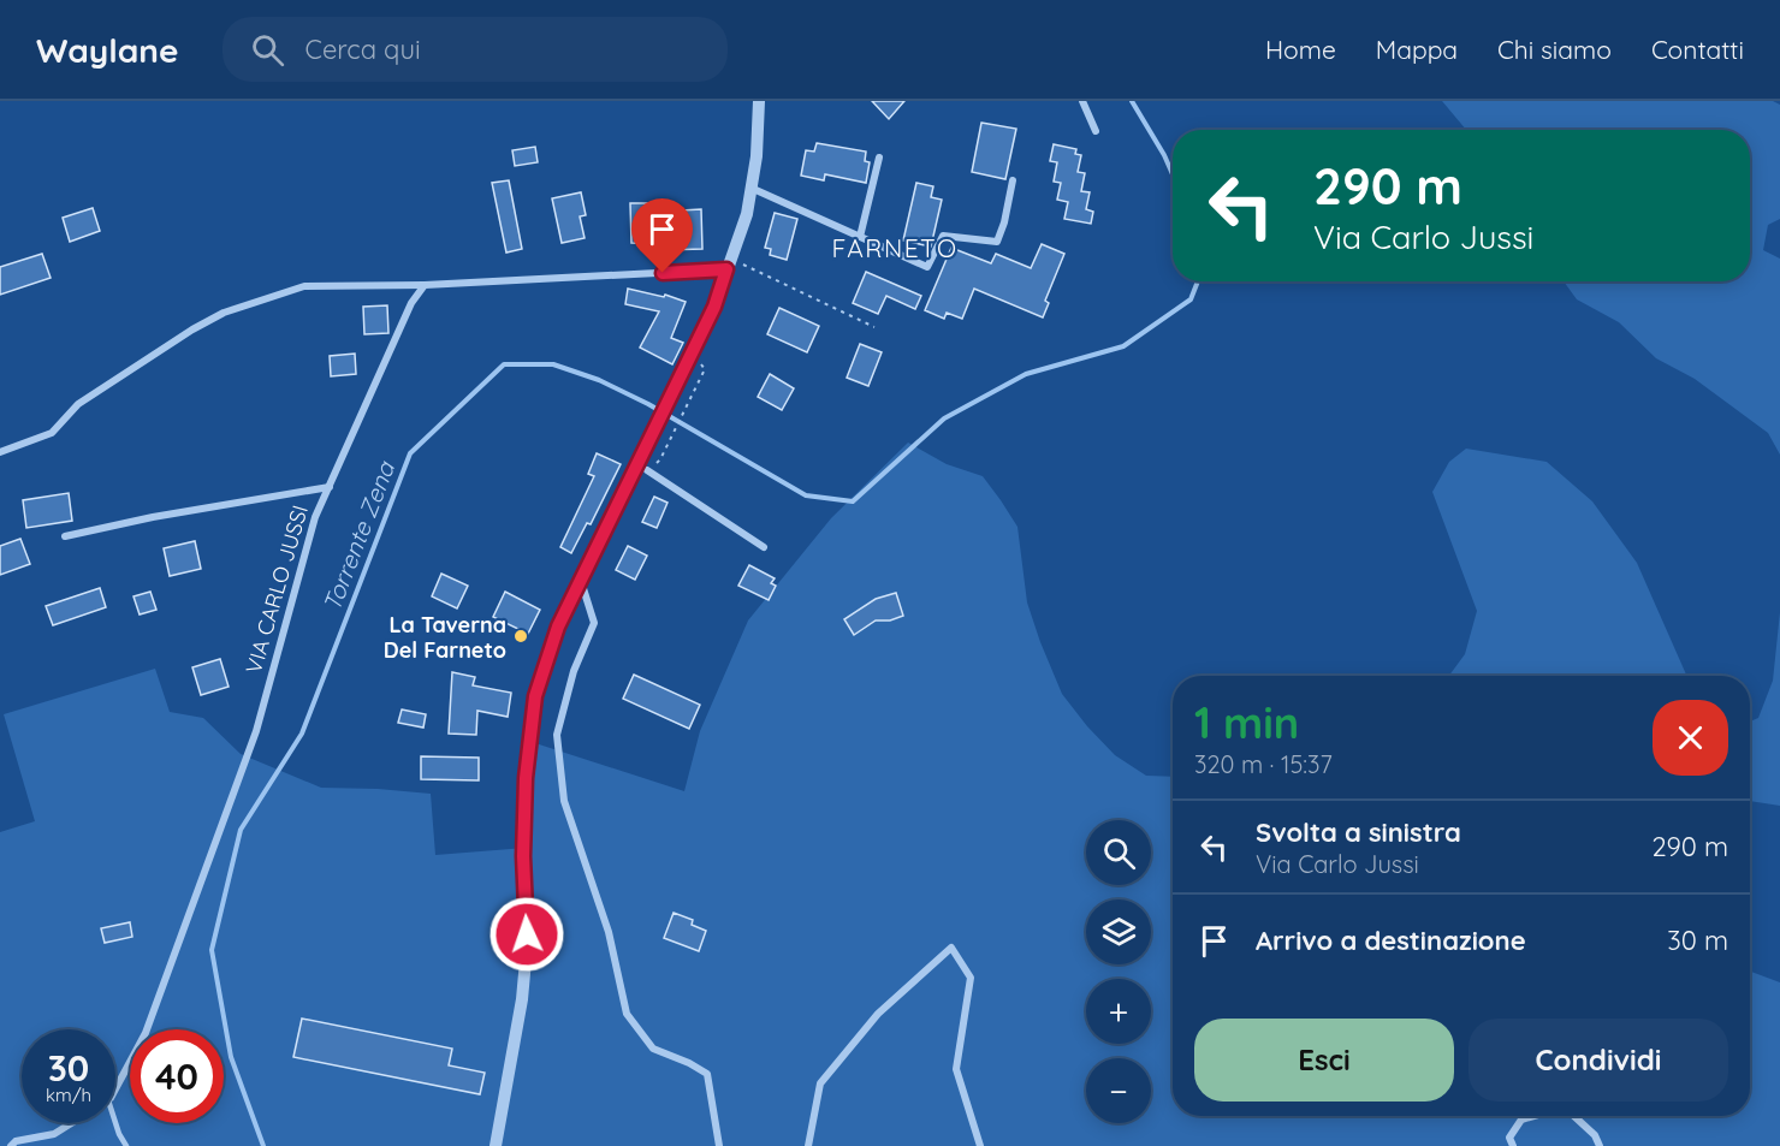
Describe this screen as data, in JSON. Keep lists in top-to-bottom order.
{
  "streets": {
    "street": ["VIA CARLO JUSSI"]
  },
  "districts": ["FARNETO"],
  "water": ["Torrente Zena"],
  "places": ["La Taverna Del Farneto"],
  "page": {
    "header": "Waylane",
    "search": "Cerca qui",
    "nav": [
      "Home",
      "Mappa",
      "Chi siamo",
      "Contatti"
    ],
    "turn": ["290 m", "Via Carlo Jussi"],
    "heading": ["1 min", "320 m · 15:37"],
    "list": [
      {
        "name": "Svolta a sinistra",
        "note": "Via Carlo Jussi",
        "value": "290 m"
      },
      {
        "name": "Arrivo a destinazione",
        "value": "30 m"
      }
    ],
    "map_buttons": ["+", "−"],
    "buttons": ["Esci", "Condividi"],
    "speed": "30 km/h",
    "limit": "40"
  }
}
